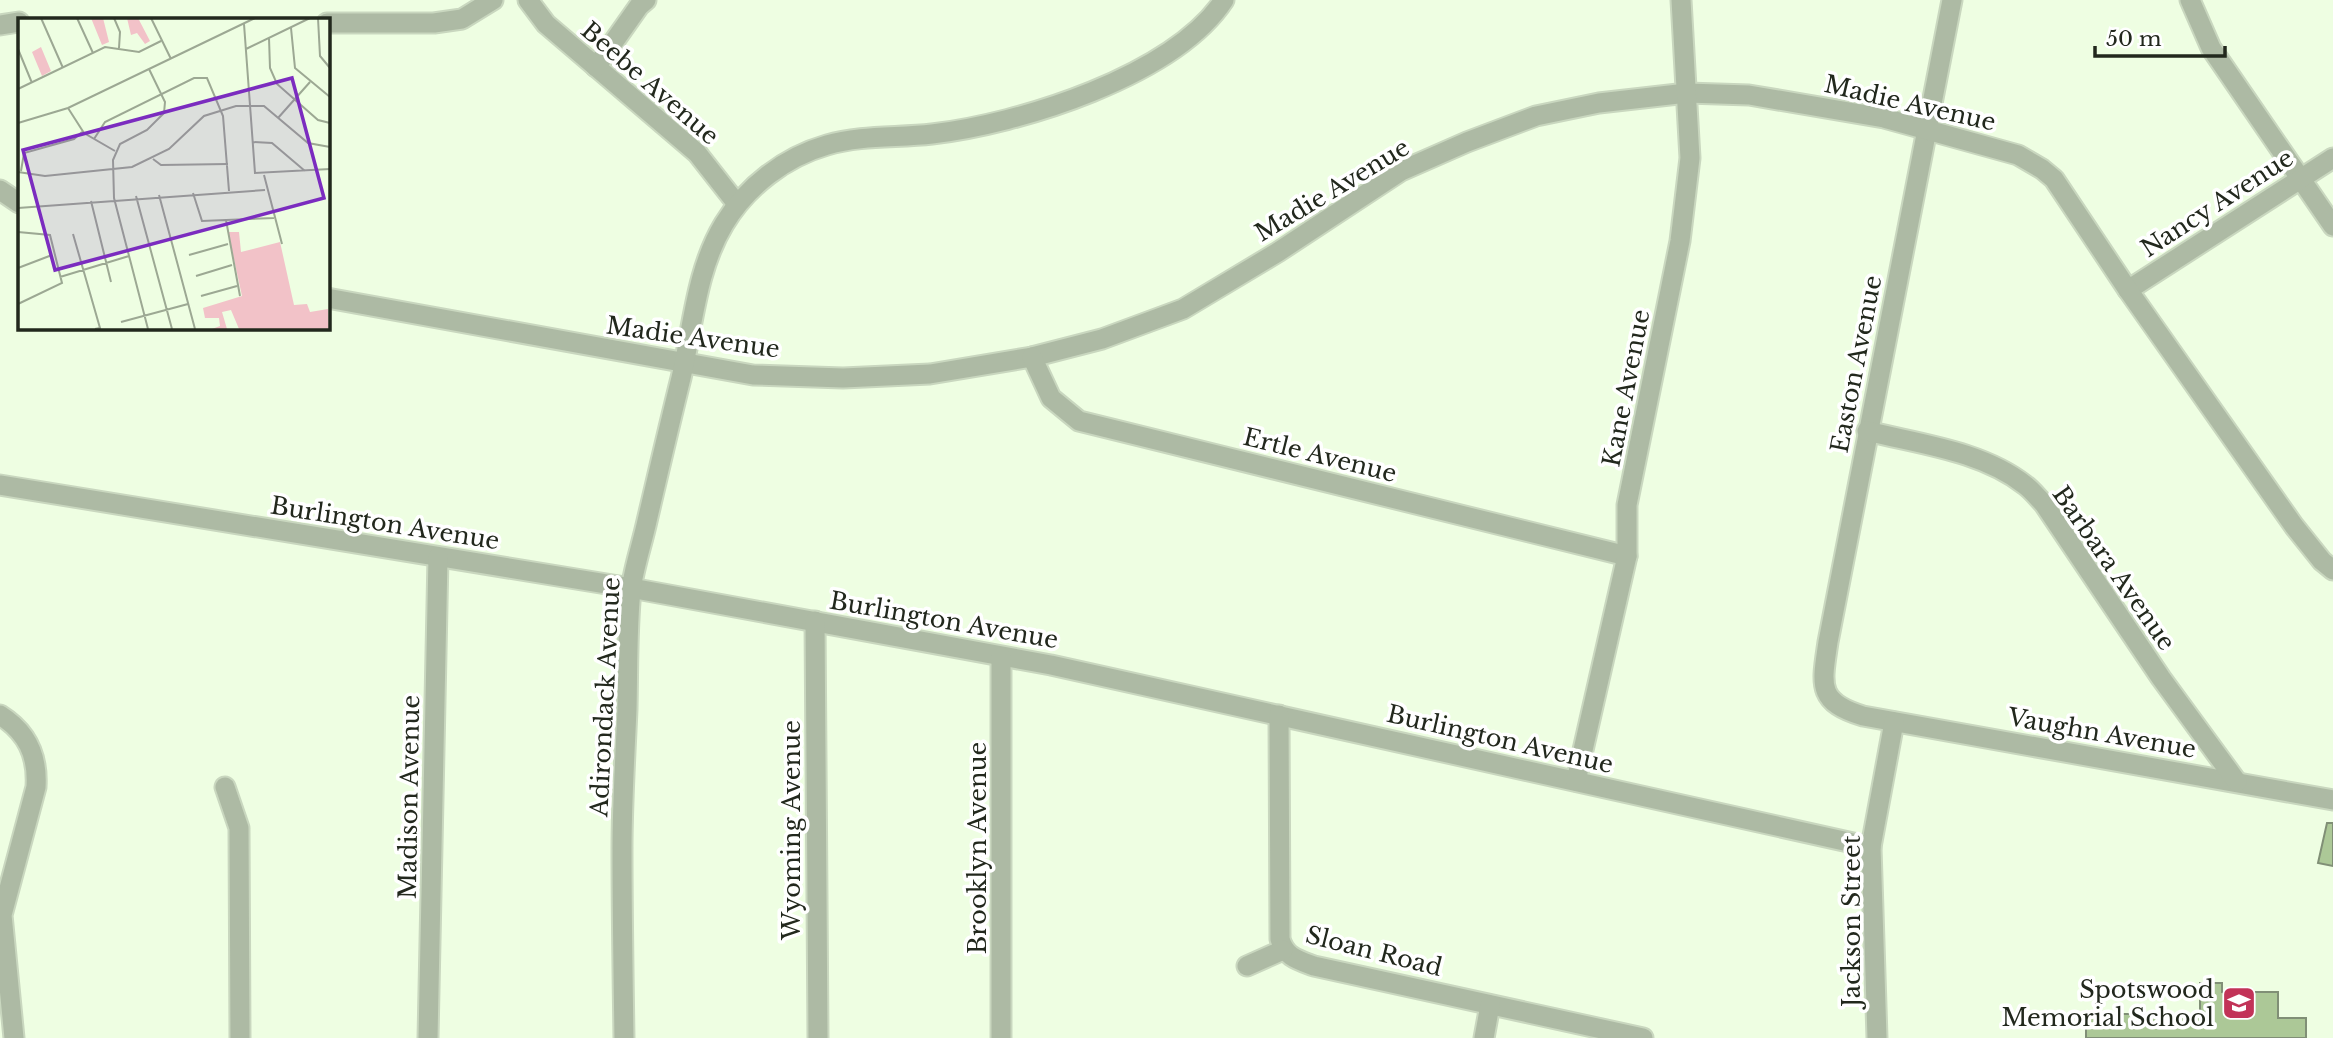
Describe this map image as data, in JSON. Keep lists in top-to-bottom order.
{
  "streets": {
    "street": [
      "Beebe Avenue",
      "Madie Avenue",
      "Nancy Avenue",
      "Easton Avenue",
      "Kane Avenue",
      "Ertle Avenue",
      "Burlington Avenue",
      "Barbara Avenue",
      "Adirondack Avenue",
      "Vaughn Avenue",
      "Madison Avenue",
      "Wyoming Avenue",
      "Brooklyn Avenue",
      "Jackson Street",
      "Sloan Road"
    ]
  },
  "crossings": [
    ["Beebe Avenue", "Adirondack Avenue"],
    ["Madie Avenue", "Nancy Avenue"],
    ["Madie Avenue", "Easton Avenue"],
    ["Madie Avenue", "Kane Avenue"],
    ["Madie Avenue", "Ertle Avenue"],
    ["Madie Avenue", "Adirondack Avenue"],
    ["Easton Avenue", "Barbara Avenue"],
    ["Easton Avenue", "Vaughn Avenue"],
    ["Kane Avenue", "Ertle Avenue"],
    ["Kane Avenue", "Burlington Avenue"],
    ["Burlington Avenue", "Adirondack Avenue"],
    ["Burlington Avenue", "Madison Avenue"],
    ["Burlington Avenue", "Wyoming Avenue"],
    ["Burlington Avenue", "Brooklyn Avenue"],
    ["Burlington Avenue", "Jackson Street"],
    ["Burlington Avenue", "Sloan Road"],
    ["Barbara Avenue", "Vaughn Avenue"],
    ["Vaughn Avenue", "Jackson Street"]
  ],
  "places": {
    "school or university": ["Spotswood Memorial School"]
  },
  "scale_bar": "50 m"
}
